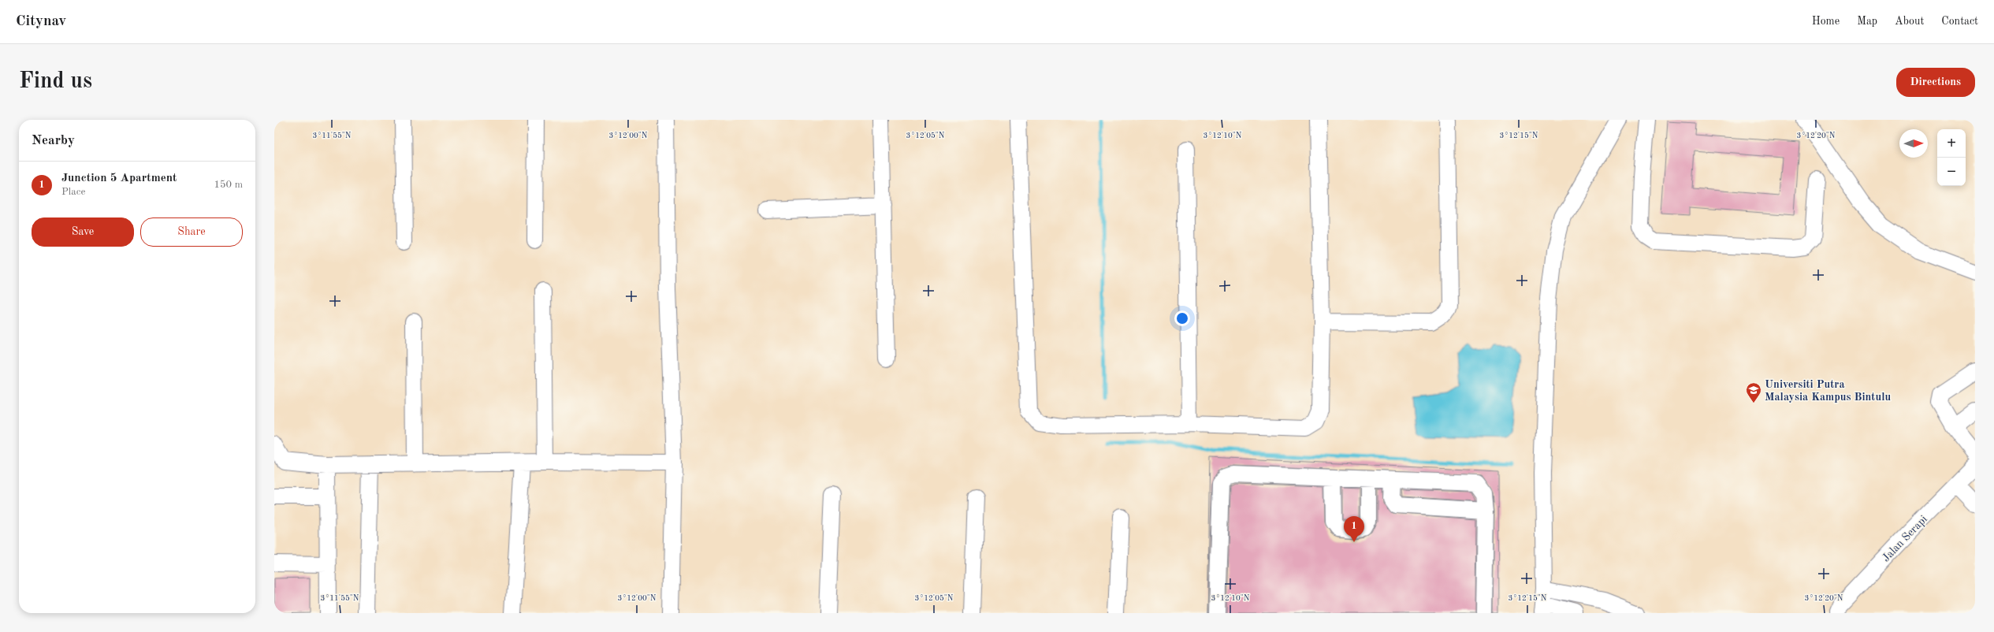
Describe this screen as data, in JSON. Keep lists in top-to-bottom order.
{
  "streets": {
    "street": ["Jalan Serapi"]
  },
  "places": {
    "school or university": ["Universiti Putra Malaysia Kampus Bintulu"]
  },
  "north": "right",
  "page": {
    "header": "Citynav",
    "nav": [
      "Home",
      "Map",
      "About",
      "Contact"
    ],
    "buttons": [
      "Directions",
      ["Save", "Share"]
    ],
    "title": "Find us",
    "heading": "Nearby",
    "map_buttons": ["+", "−"],
    "list": [
      {
        "mark": "1",
        "name": "Junction 5 Apartment",
        "note": "Place",
        "value": "150 m"
      }
    ],
    "pins": "1"
  },
  "coordinates": [
    "3°11'55\"N",
    "3°12'00\"N",
    "3°12'05\"N",
    "3°12'10\"N",
    "3°12'15\"N",
    "3°12'20\"N"
  ]
}
